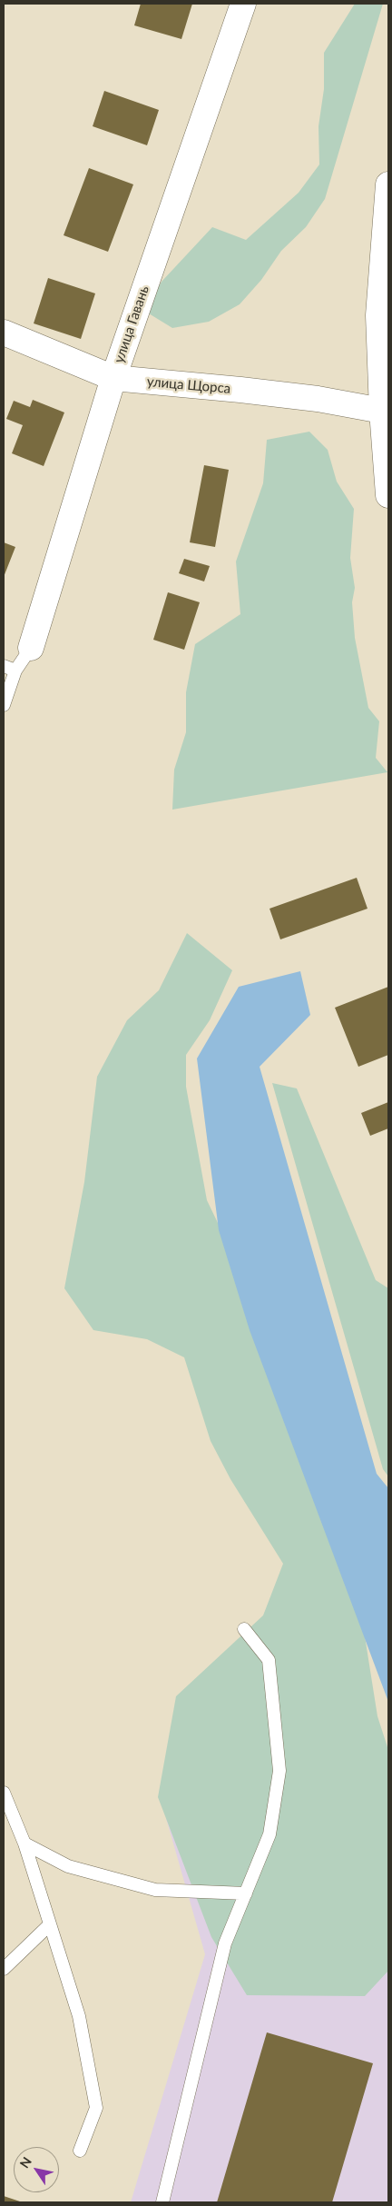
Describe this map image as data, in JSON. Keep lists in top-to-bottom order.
{
  "streets": {
    "street": ["улица Гавань", "улица Щорса"]
  },
  "crossings": [
    ["улица Гавань", "улица Щорса"]
  ],
  "north": "top left"
}
